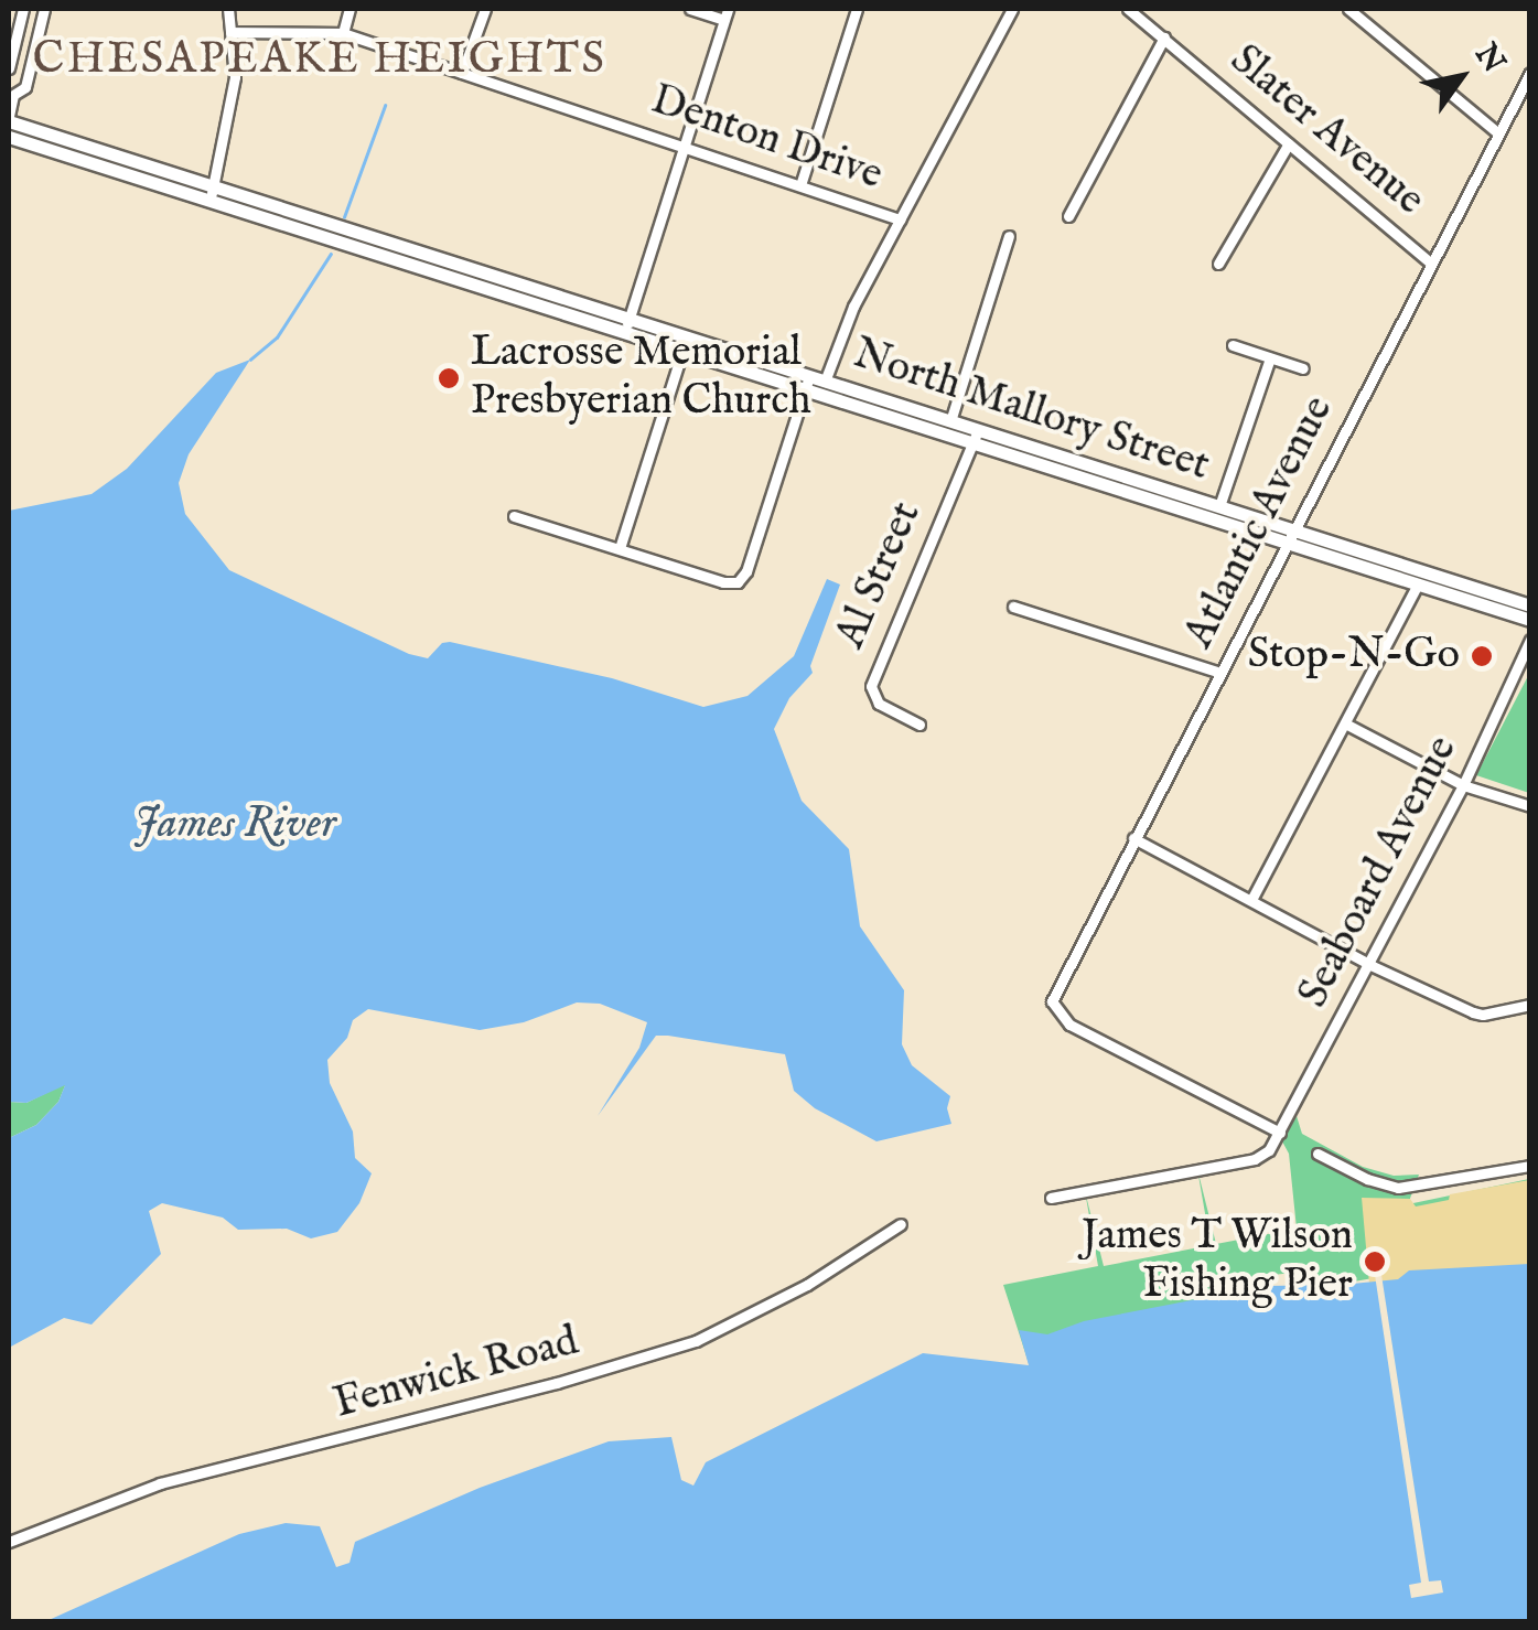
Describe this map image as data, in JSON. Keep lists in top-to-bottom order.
{
  "streets": {
    "main road": ["North Mallory Street"],
    "street": [
      "Slater Avenue",
      "Denton Drive",
      "Atlantic Avenue",
      "Al Street",
      "Seaboard Avenue",
      "Fenwick Road"
    ]
  },
  "crossings": [
    ["Slater Avenue", "Atlantic Avenue"],
    ["North Mallory Street", "Atlantic Avenue"],
    ["North Mallory Street", "Al Street"],
    ["Atlantic Avenue", "Seaboard Avenue"]
  ],
  "districts": ["CHESAPEAKE HEIGHTS"],
  "water": ["James River"],
  "places": ["Lacrosse Memorial Presbyerian Church", "Stop-N-Go", "James T Wilson Fishing Pier"],
  "north": "top right"
}
